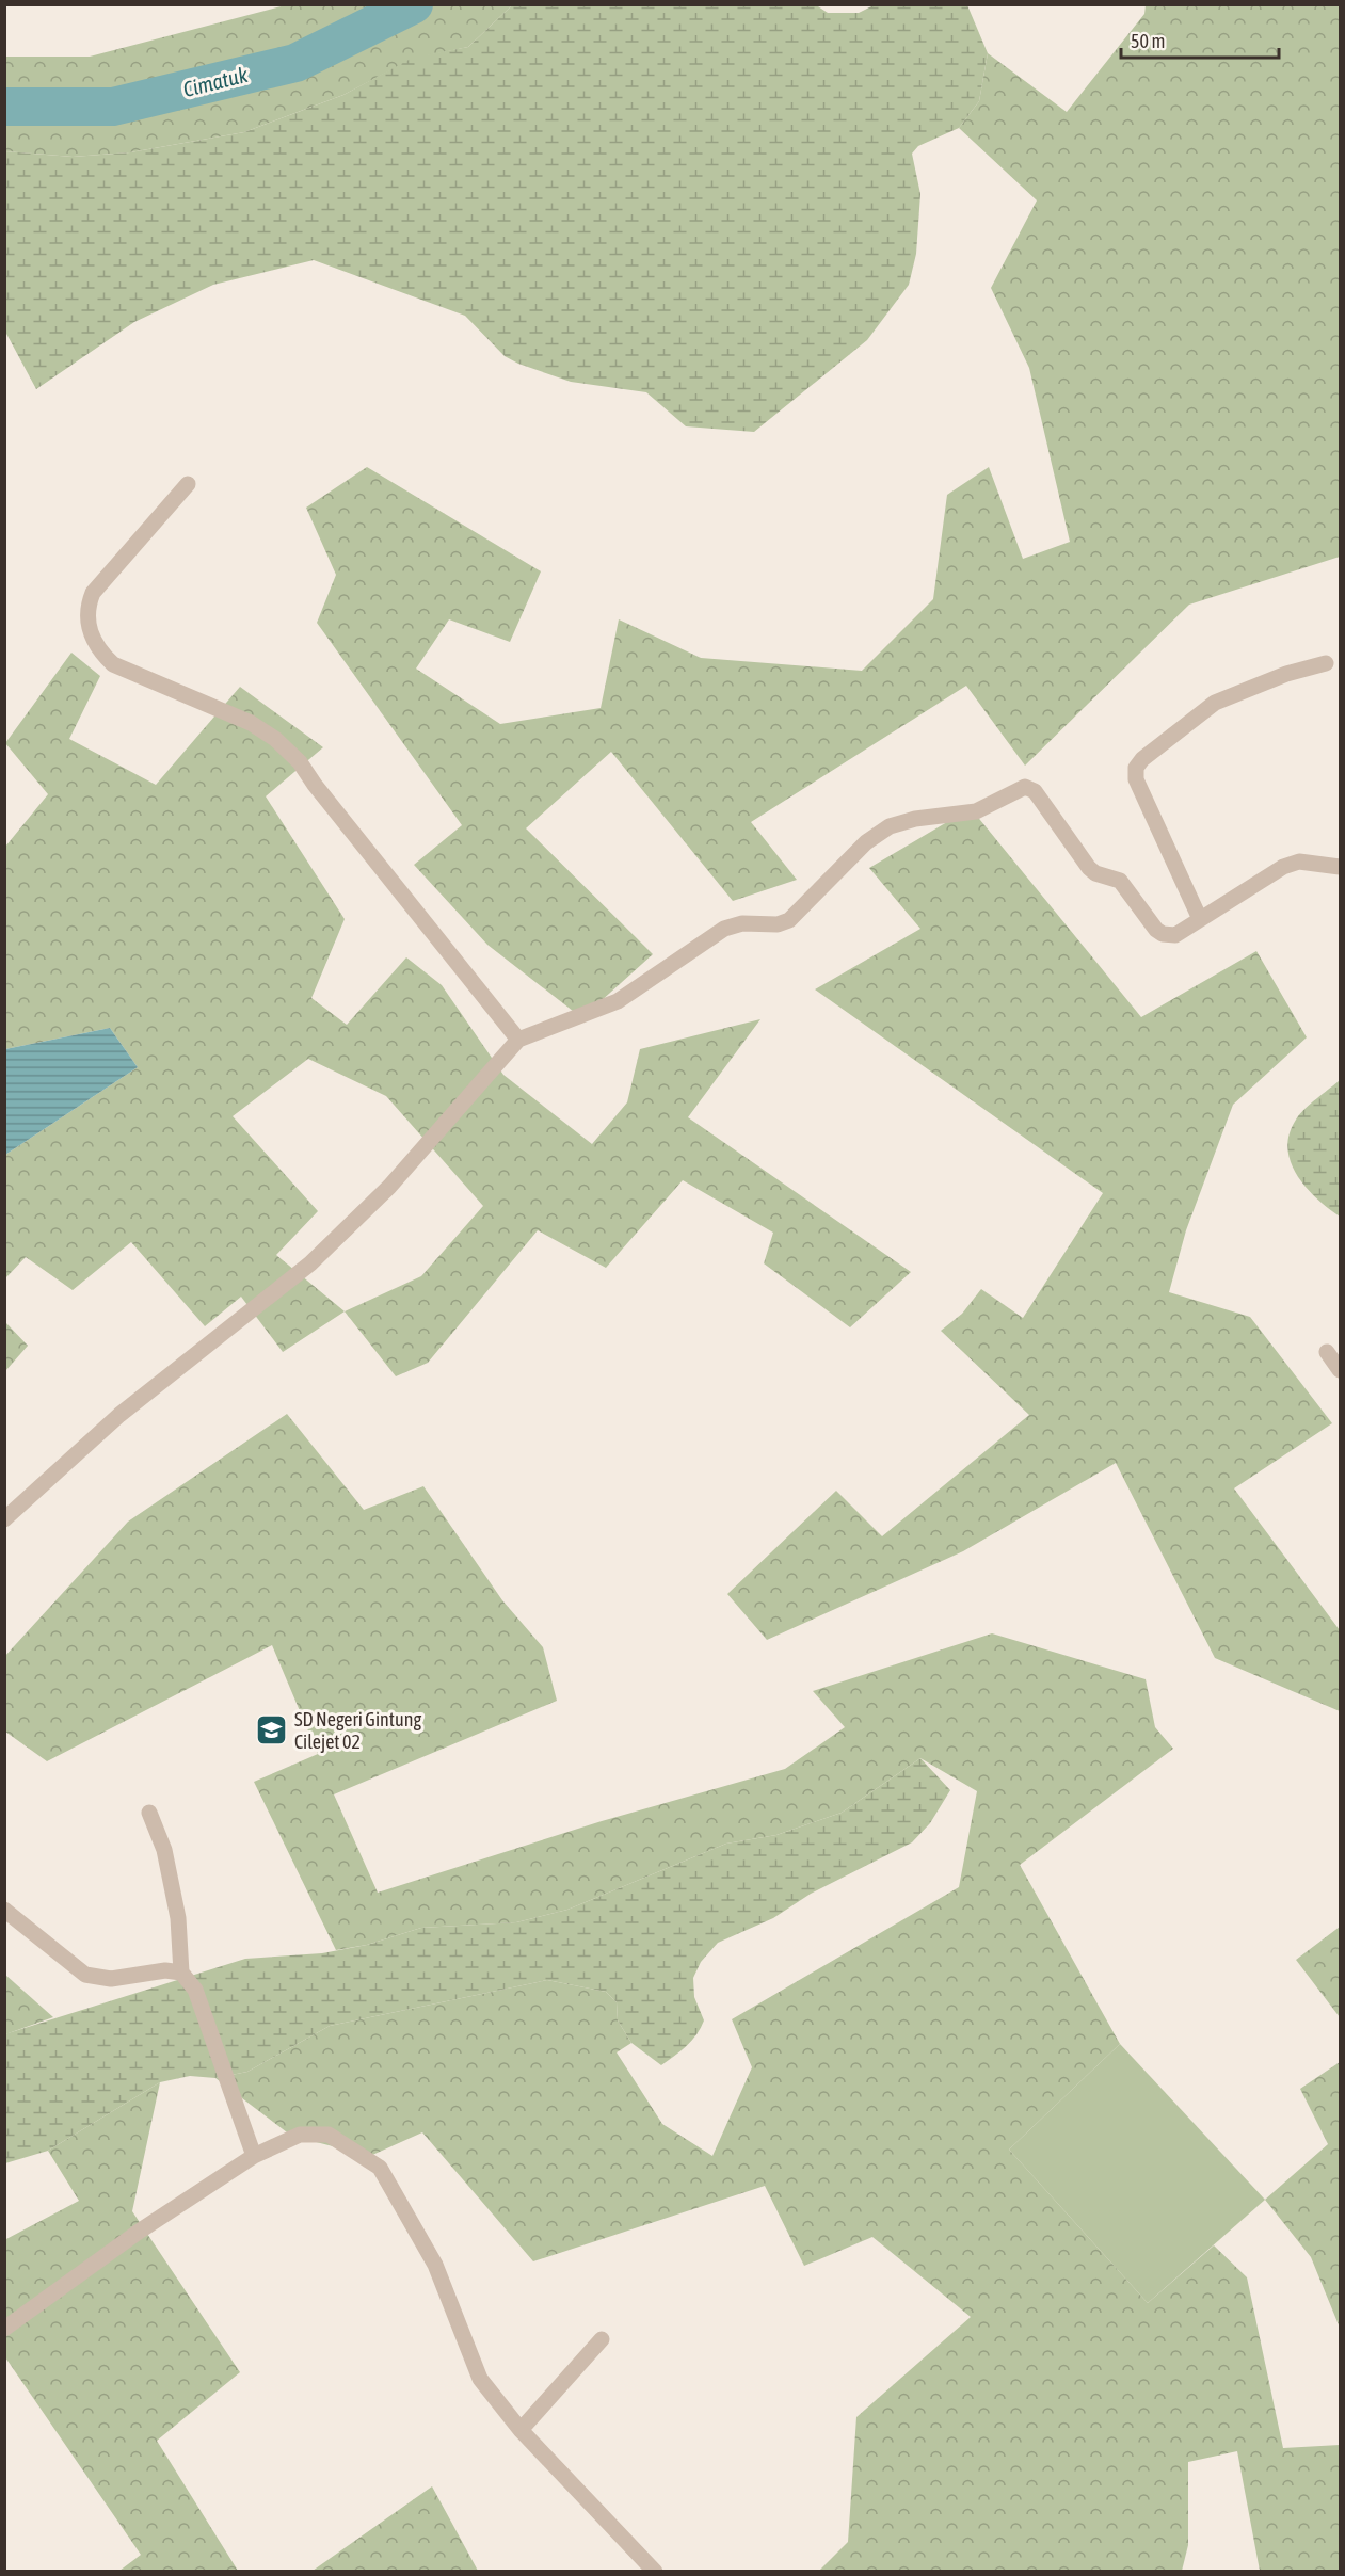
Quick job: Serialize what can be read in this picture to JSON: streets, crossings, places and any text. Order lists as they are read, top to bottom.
{
  "water": ["Cimatuk"],
  "places": {
    "school or university": ["SD Negeri Gintung Cilejet 02"]
  },
  "scale_bar": "50 m"
}
